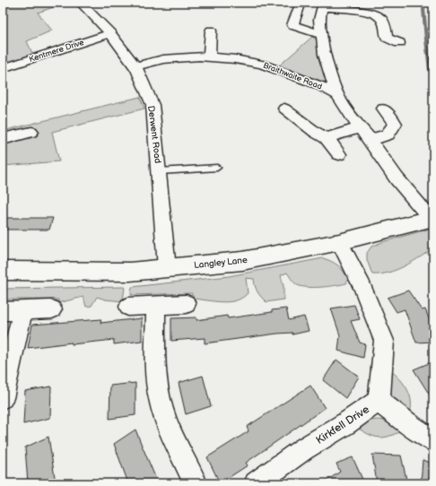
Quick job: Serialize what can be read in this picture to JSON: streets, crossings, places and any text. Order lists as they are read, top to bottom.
{
  "streets": {
    "street": [
      "Kentmere Drive",
      "Braithwaite Road",
      "Derwent Road",
      "Langley Lane",
      "Kirkfell Drive"
    ]
  },
  "crossings": [
    ["Kentmere Drive", "Derwent Road"],
    ["Braithwaite Road", "Derwent Road"],
    ["Braithwaite Road", "Langley Lane"],
    ["Derwent Road", "Langley Lane"],
    ["Langley Lane", "Kirkfell Drive"]
  ]
}
